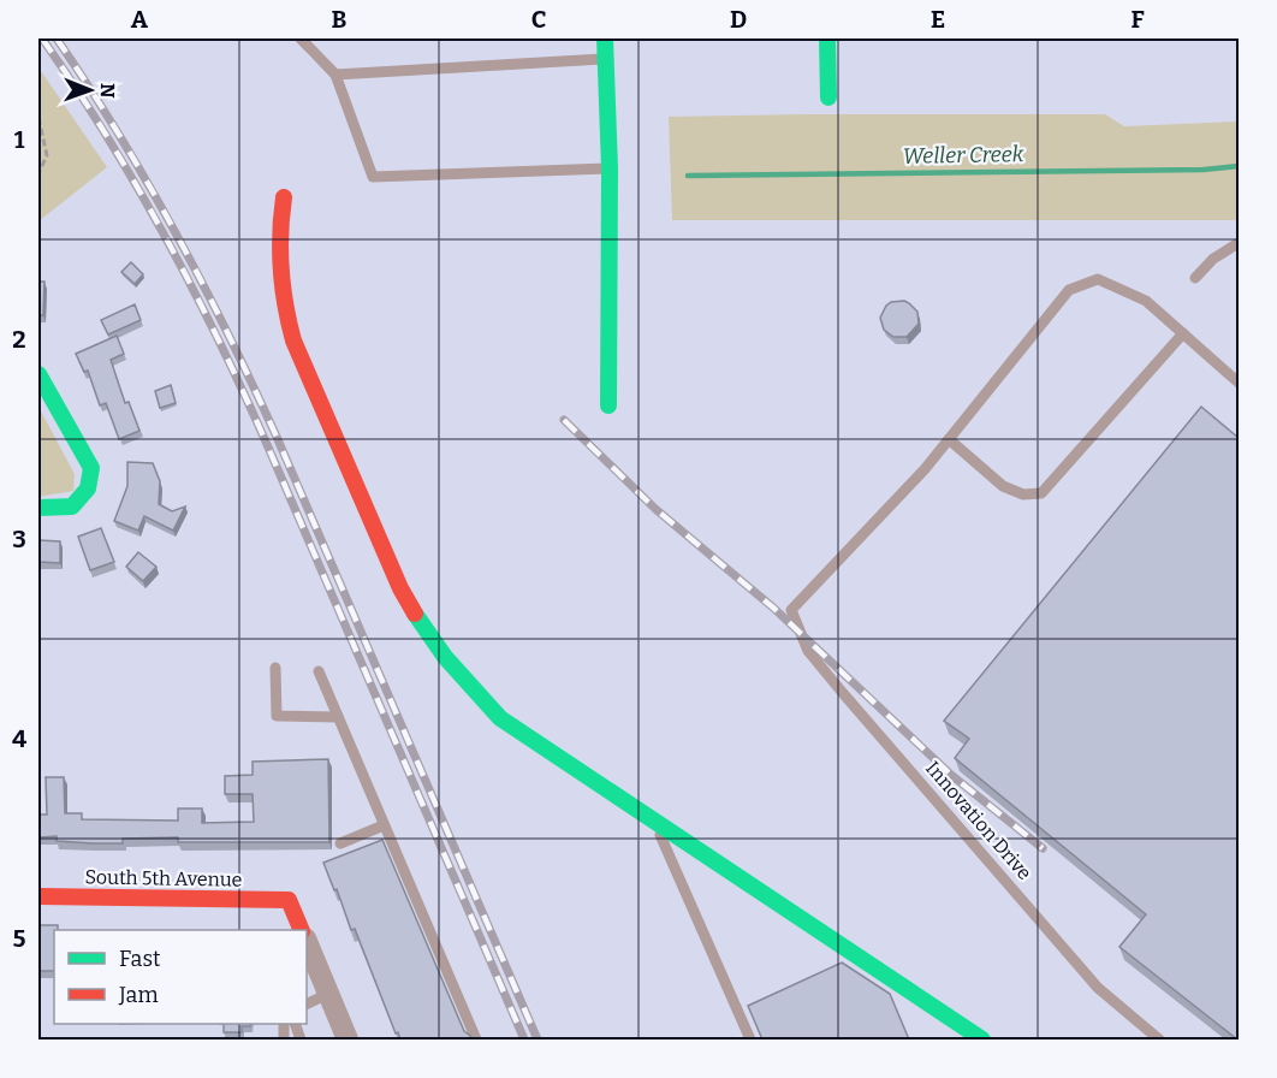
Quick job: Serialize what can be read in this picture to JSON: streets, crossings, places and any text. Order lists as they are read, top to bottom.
{
  "streets": {
    "street": ["South 5th Avenue"],
    "lane": ["Innovation Drive"]
  },
  "water": ["Weller Creek"],
  "legend": ["Fast", "Jam"],
  "north": "right",
  "grid": {
    "columns": [
      "A",
      "B",
      "C",
      "D",
      "E",
      "F"
    ],
    "rows": [
      "1",
      "2",
      "3",
      "4",
      "5"
    ]
  }
}
